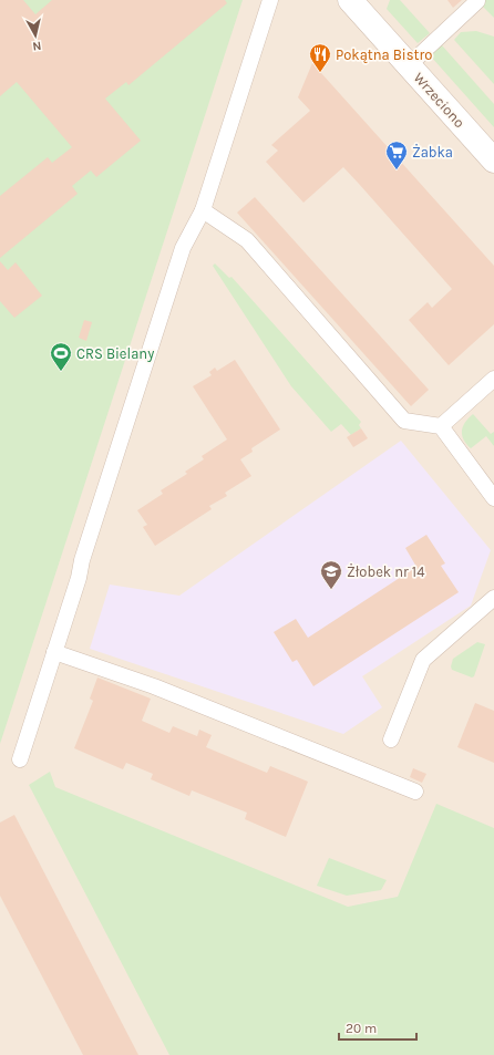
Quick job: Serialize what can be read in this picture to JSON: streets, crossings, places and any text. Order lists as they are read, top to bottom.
{
  "streets": {
    "street": ["Wrzeciono"]
  },
  "places": {
    "restaurant": ["Pokątna Bistro"],
    "supermarket": ["Żabka"],
    "sports": ["CRS Bielany"],
    "school or university": ["Żłobek nr 14"]
  },
  "scale_bar": "20 m",
  "north": "bottom"
}
